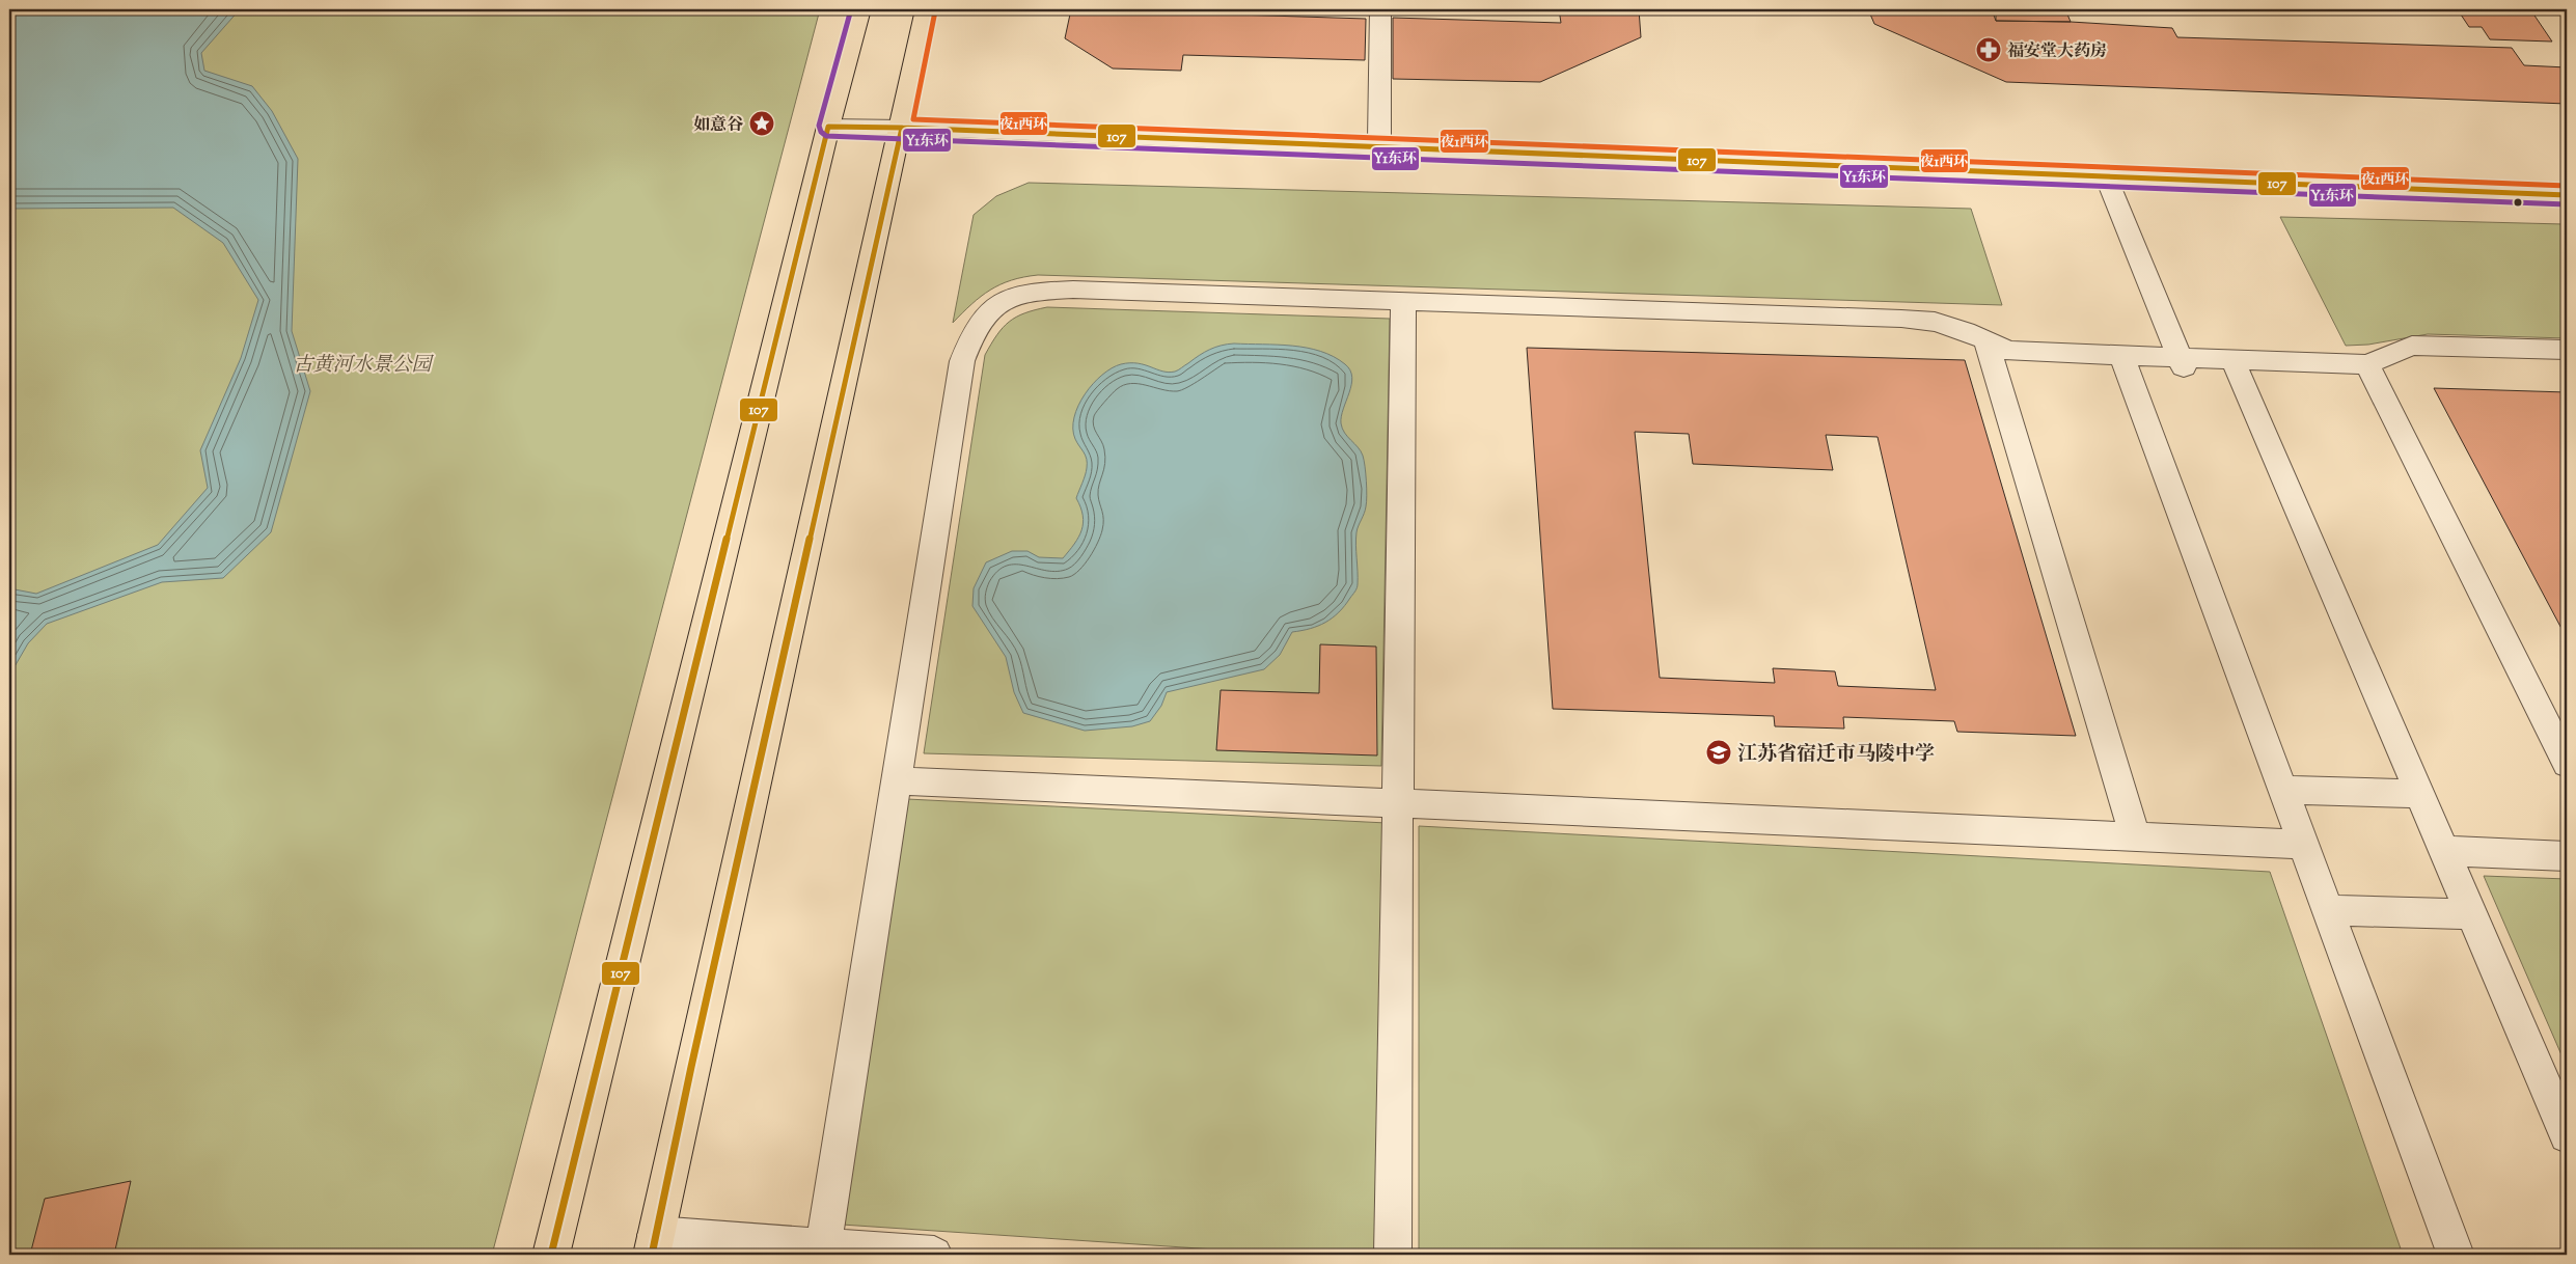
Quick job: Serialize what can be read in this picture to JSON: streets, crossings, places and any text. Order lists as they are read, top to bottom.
{
  "parks": ["古黄河水景公园"],
  "places": {
    "pharmacy": ["福安堂大药房"],
    "place": ["如意谷"],
    "school or university": ["江苏省宿迁市马陵中学"]
  },
  "lines": ["transit line Y1东环", "transit line 夜1西环", "transit line 107"]
}
